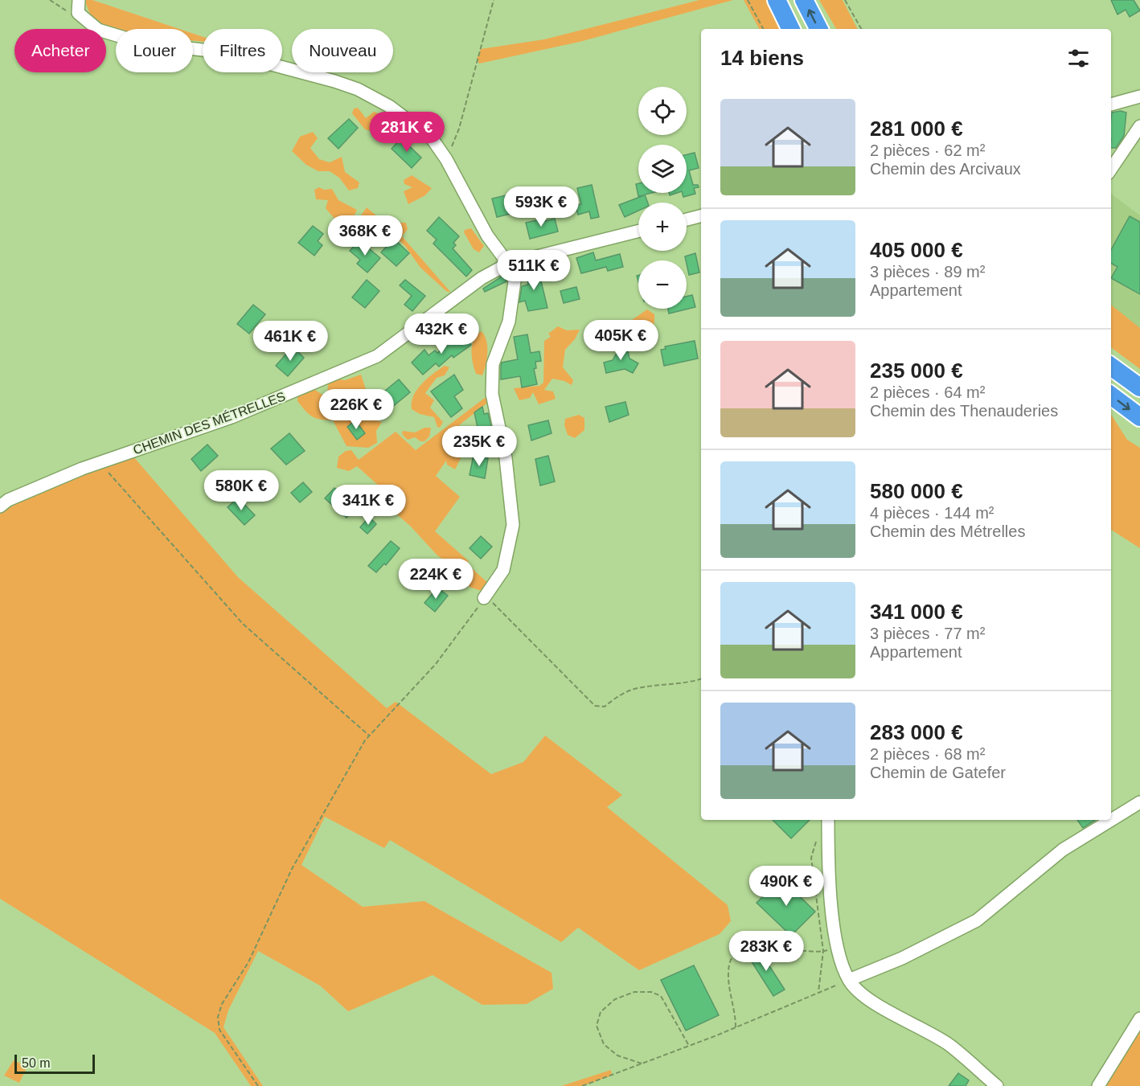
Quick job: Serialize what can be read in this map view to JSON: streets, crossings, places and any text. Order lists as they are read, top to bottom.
{
  "streets": {
    "street": ["CHEMIN DES MÉTRELLES"]
  },
  "scale_bar": "50 m",
  "page": {
    "chip": [
      "Acheter",
      "Louer",
      "Filtres",
      "Nouveau"
    ],
    "heading": "14 biens",
    "map_buttons": ["+", "−"],
    "list": [
      {
        "name": "281 000 €",
        "note": "2 pièces · 62 m² · Chemin des Arcivaux"
      },
      {
        "name": "405 000 €",
        "note": "3 pièces · 89 m² · Appartement"
      },
      {
        "name": "235 000 €",
        "note": "2 pièces · 64 m² · Chemin des Thenauderies"
      },
      {
        "name": "580 000 €",
        "note": "4 pièces · 144 m² · Chemin des Métrelles"
      },
      {
        "name": "341 000 €",
        "note": "3 pièces · 77 m² · Appartement"
      },
      {
        "name": "283 000 €",
        "note": "2 pièces · 68 m² · Chemin de Gatefer"
      }
    ],
    "price": [
      "281K €",
      "593K €",
      "368K €",
      "511K €",
      "432K €",
      "405K €",
      "461K €",
      "226K €",
      "235K €",
      "580K €",
      "341K €",
      "224K €",
      "490K €",
      "283K €"
    ],
    "scale": "50 m"
  }
}
